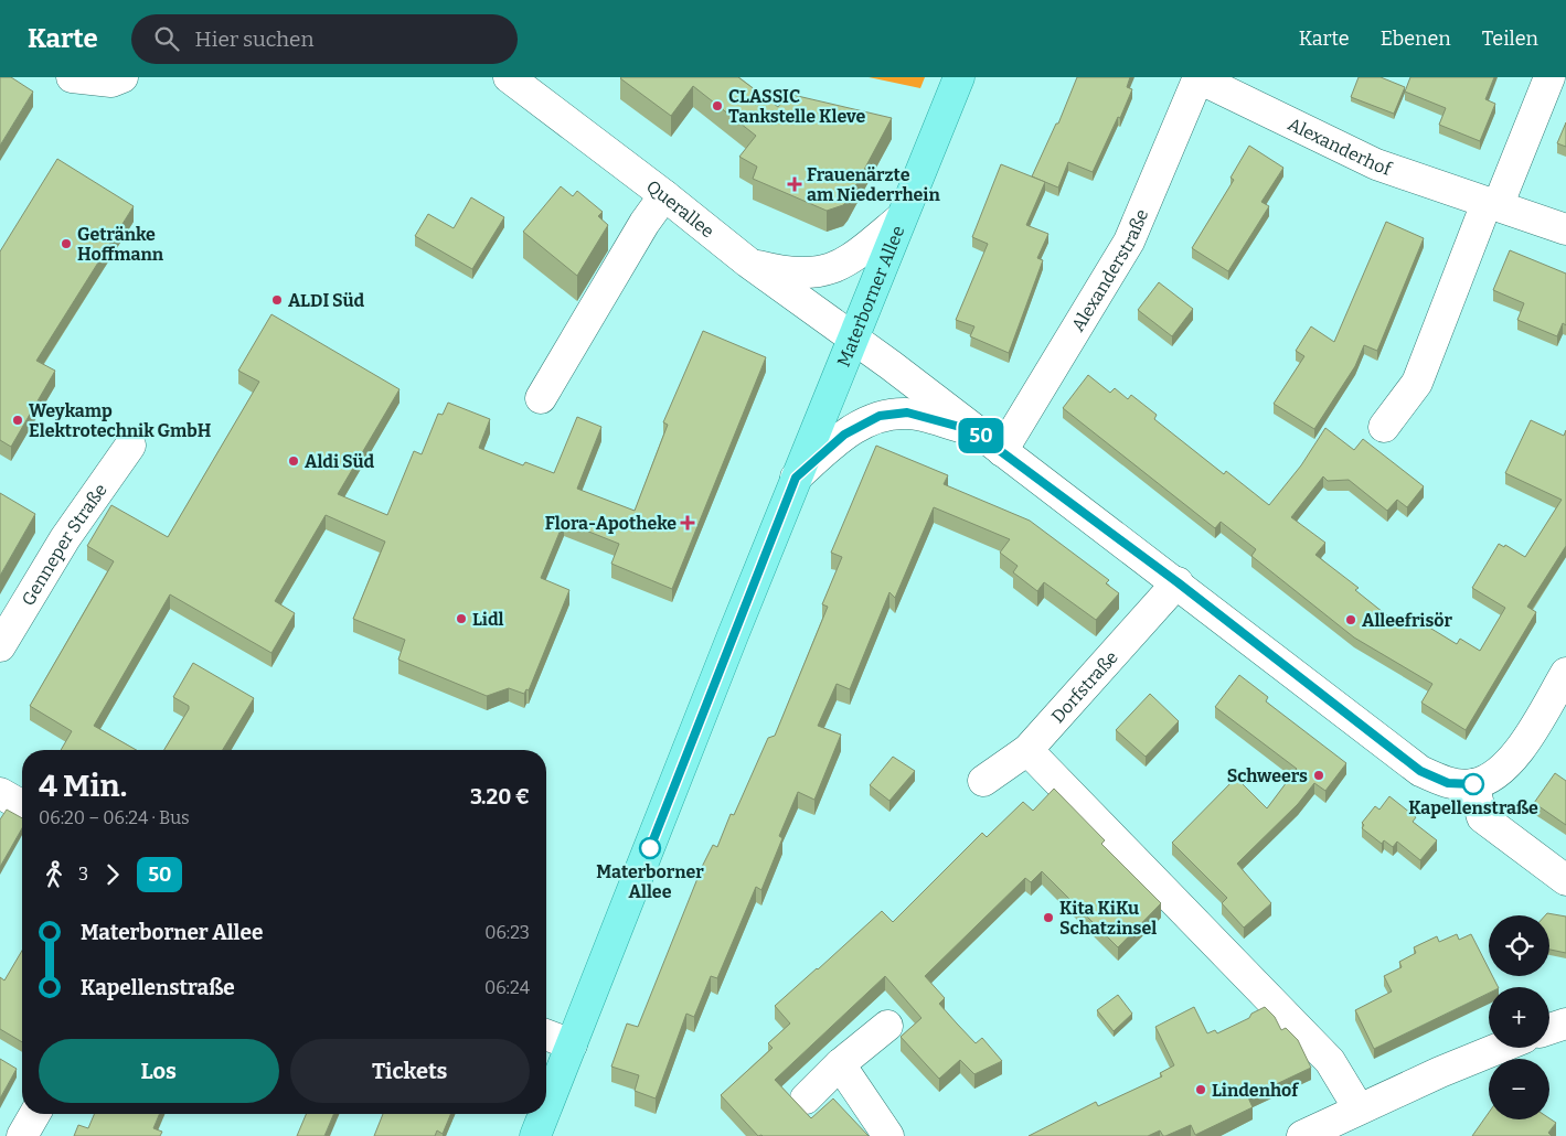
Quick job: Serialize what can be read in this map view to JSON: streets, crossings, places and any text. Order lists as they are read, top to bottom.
{
  "streets": {
    "main road": ["Materborner Allee"],
    "street": [
      "Alexanderhof",
      "Querallee",
      "Alexanderstraße",
      "Genneper Straße",
      "Dorfstraße"
    ]
  },
  "crossings": [
    ["Alexanderhof", "Alexanderstraße"],
    ["Querallee", "Materborner Allee"]
  ],
  "places": {
    "other": [
      "CLASSIC Tankstelle Kleve",
      "Getränke Hoffmann",
      "ALDI Süd",
      "Weykamp Elektrotechnik GmbH",
      "Aldi Süd",
      "Lidl",
      "Alleefrisör",
      "Schweers",
      "Kapellenstraße",
      "Materborner Allee",
      "Kita KiKu Schatzinsel",
      "Lindenhof"
    ],
    "health": ["Frauenärzte am Niederrhein", "Flora-Apotheke"]
  },
  "lines": ["bus line 50"],
  "page": {
    "header": "Karte",
    "search": "Hier suchen",
    "nav": ["Karte", "Ebenen", "Teilen"],
    "on_map": "50",
    "heading": ["4 Min.", "06:20 – 06:24 · Bus", "3.20 €"],
    "legs": ["3", "50"],
    "list": [
      {
        "name": "Materborner Allee",
        "value": "06:23"
      },
      {
        "name": "Kapellenstraße",
        "value": "06:24"
      }
    ],
    "map_buttons": ["+", "−"],
    "buttons": ["Los", "Tickets"]
  }
}
